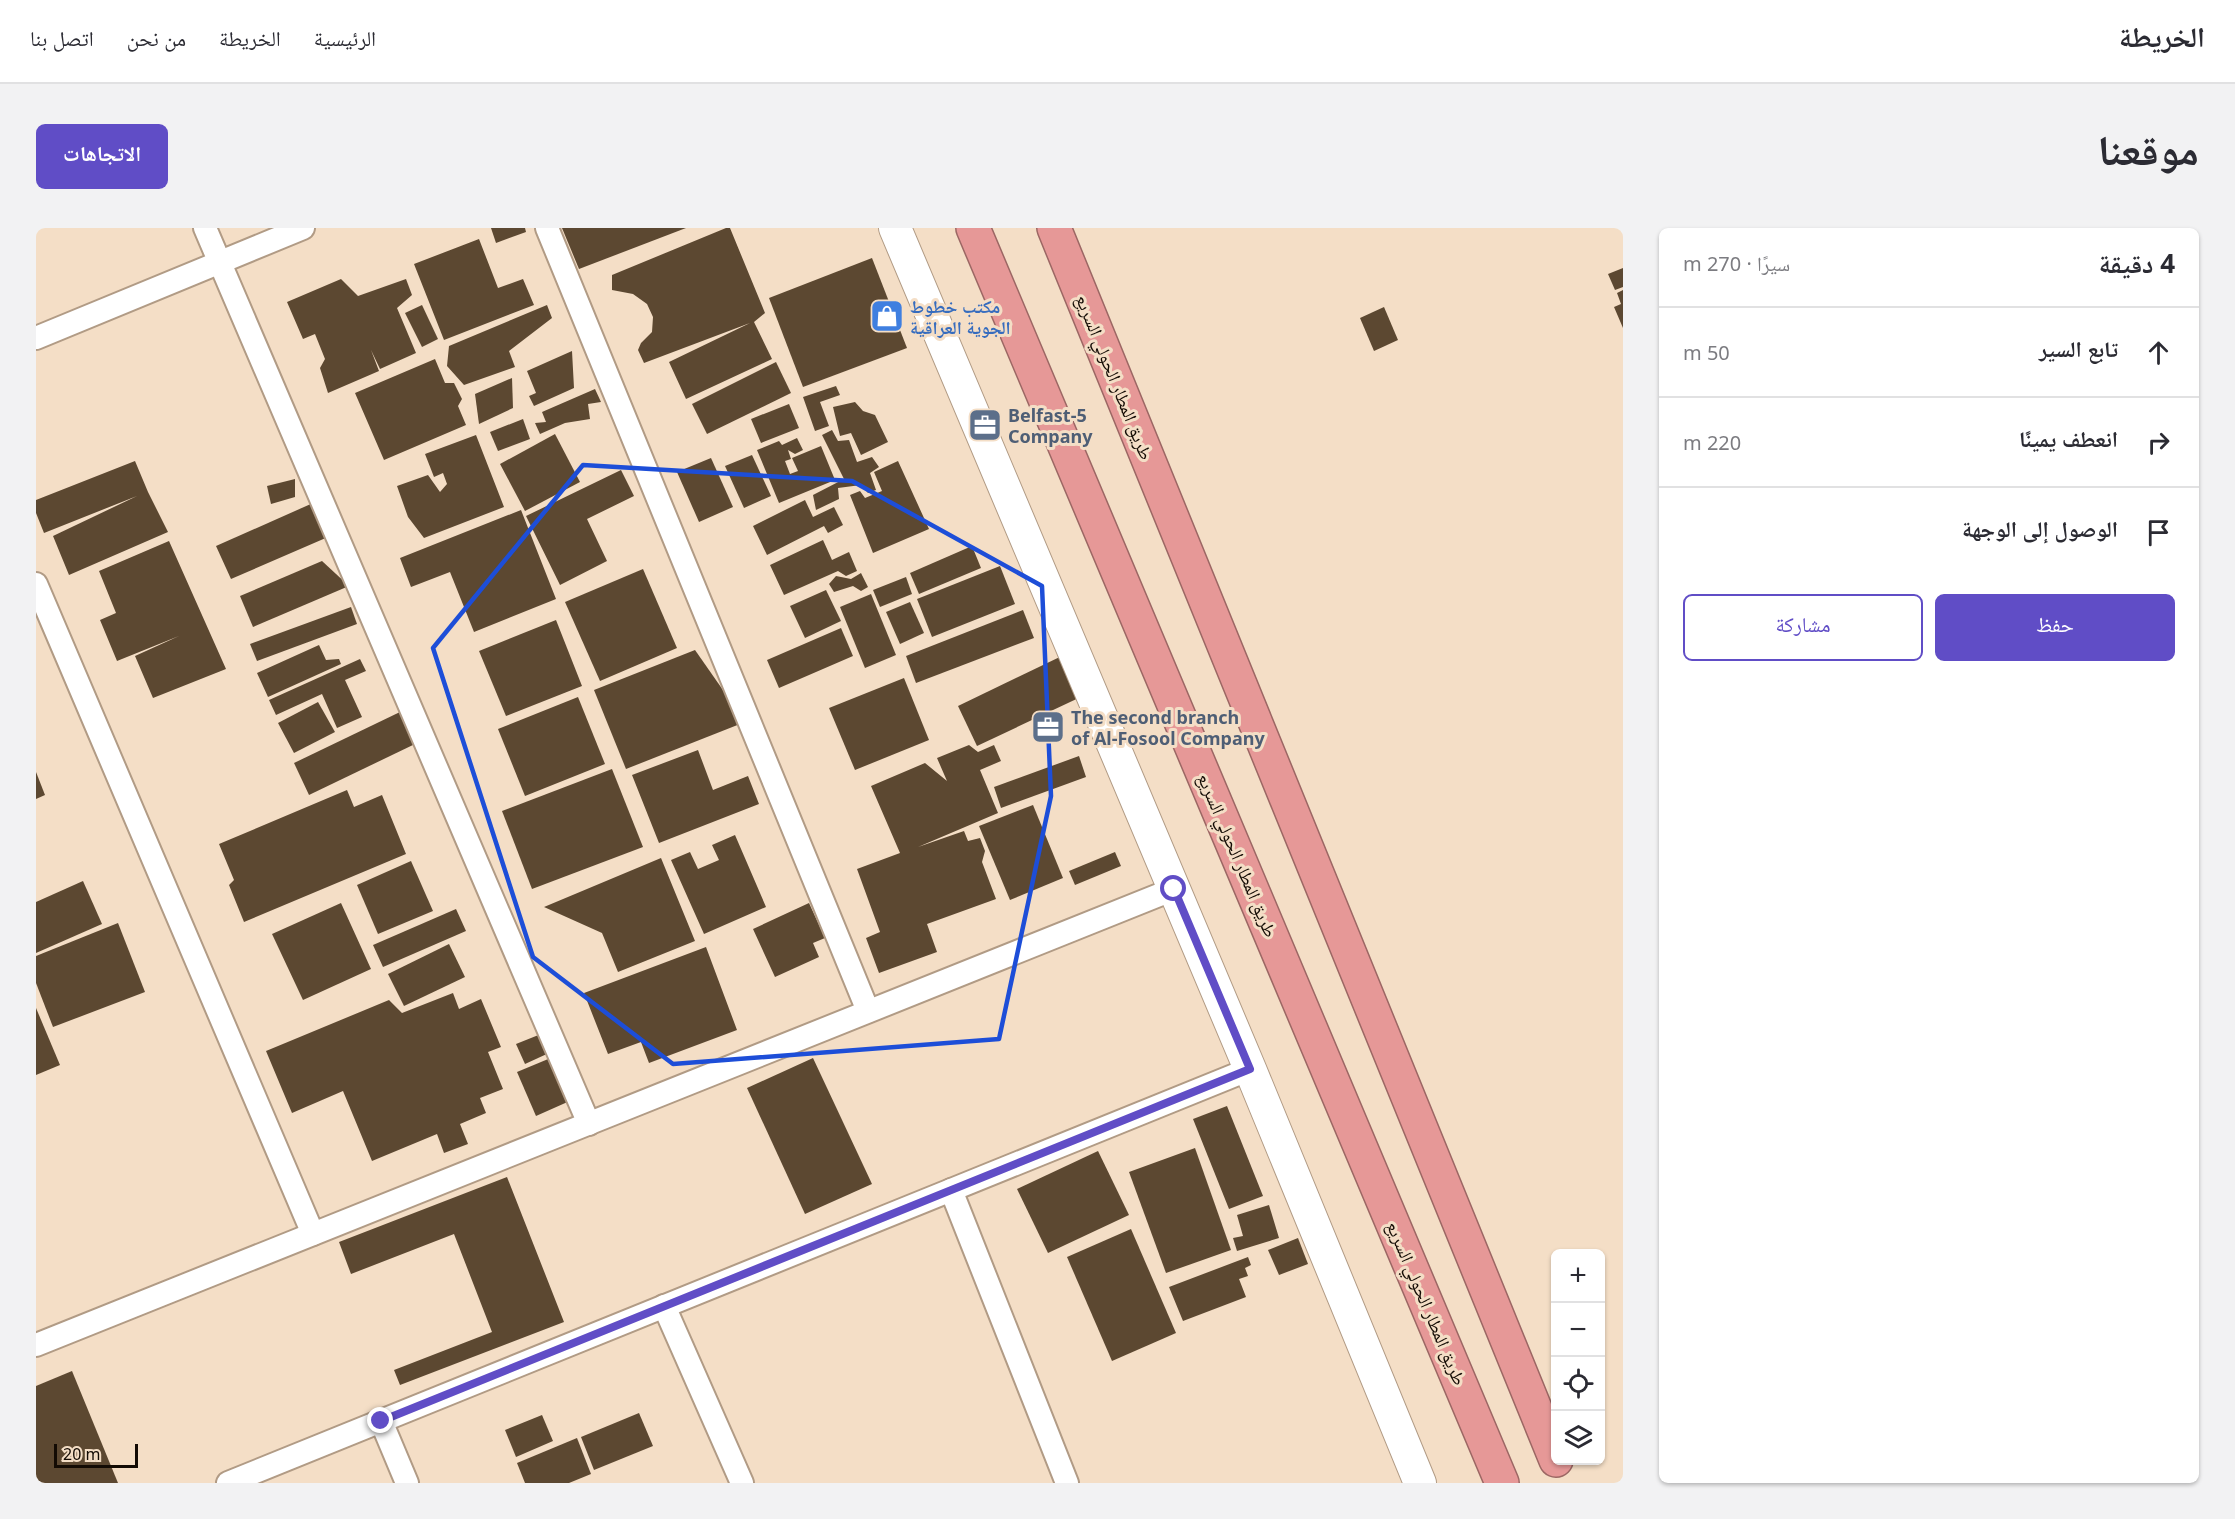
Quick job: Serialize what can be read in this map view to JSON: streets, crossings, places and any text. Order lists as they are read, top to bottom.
{
  "streets": {
    "highway": ["طريق المطار الحولي السريع"]
  },
  "places": {
    "shop": ["مكتب خطوط الجوية العراقية"],
    "office": ["Belfast-5 Company", "The second branch of Al-Fosool Company"]
  },
  "scale_bar": "20 m",
  "page": {
    "header": "الخريطة",
    "nav": [
      "الرئيسية",
      "الخريطة",
      "من نحن",
      "اتصل بنا"
    ],
    "title": "موقعنا",
    "buttons": [
      "الاتجاهات",
      ["حفظ", "مشاركة"]
    ],
    "heading": ["4 دقيقة", "سيرًا · 270 m"],
    "list": [
      ["تابع السير", "50 m"],
      ["انعطف يمينًا", "220 m"],
      "الوصول إلى الوجهة"
    ],
    "map_buttons": ["+", "−"],
    "scale": "20 m"
  }
}
